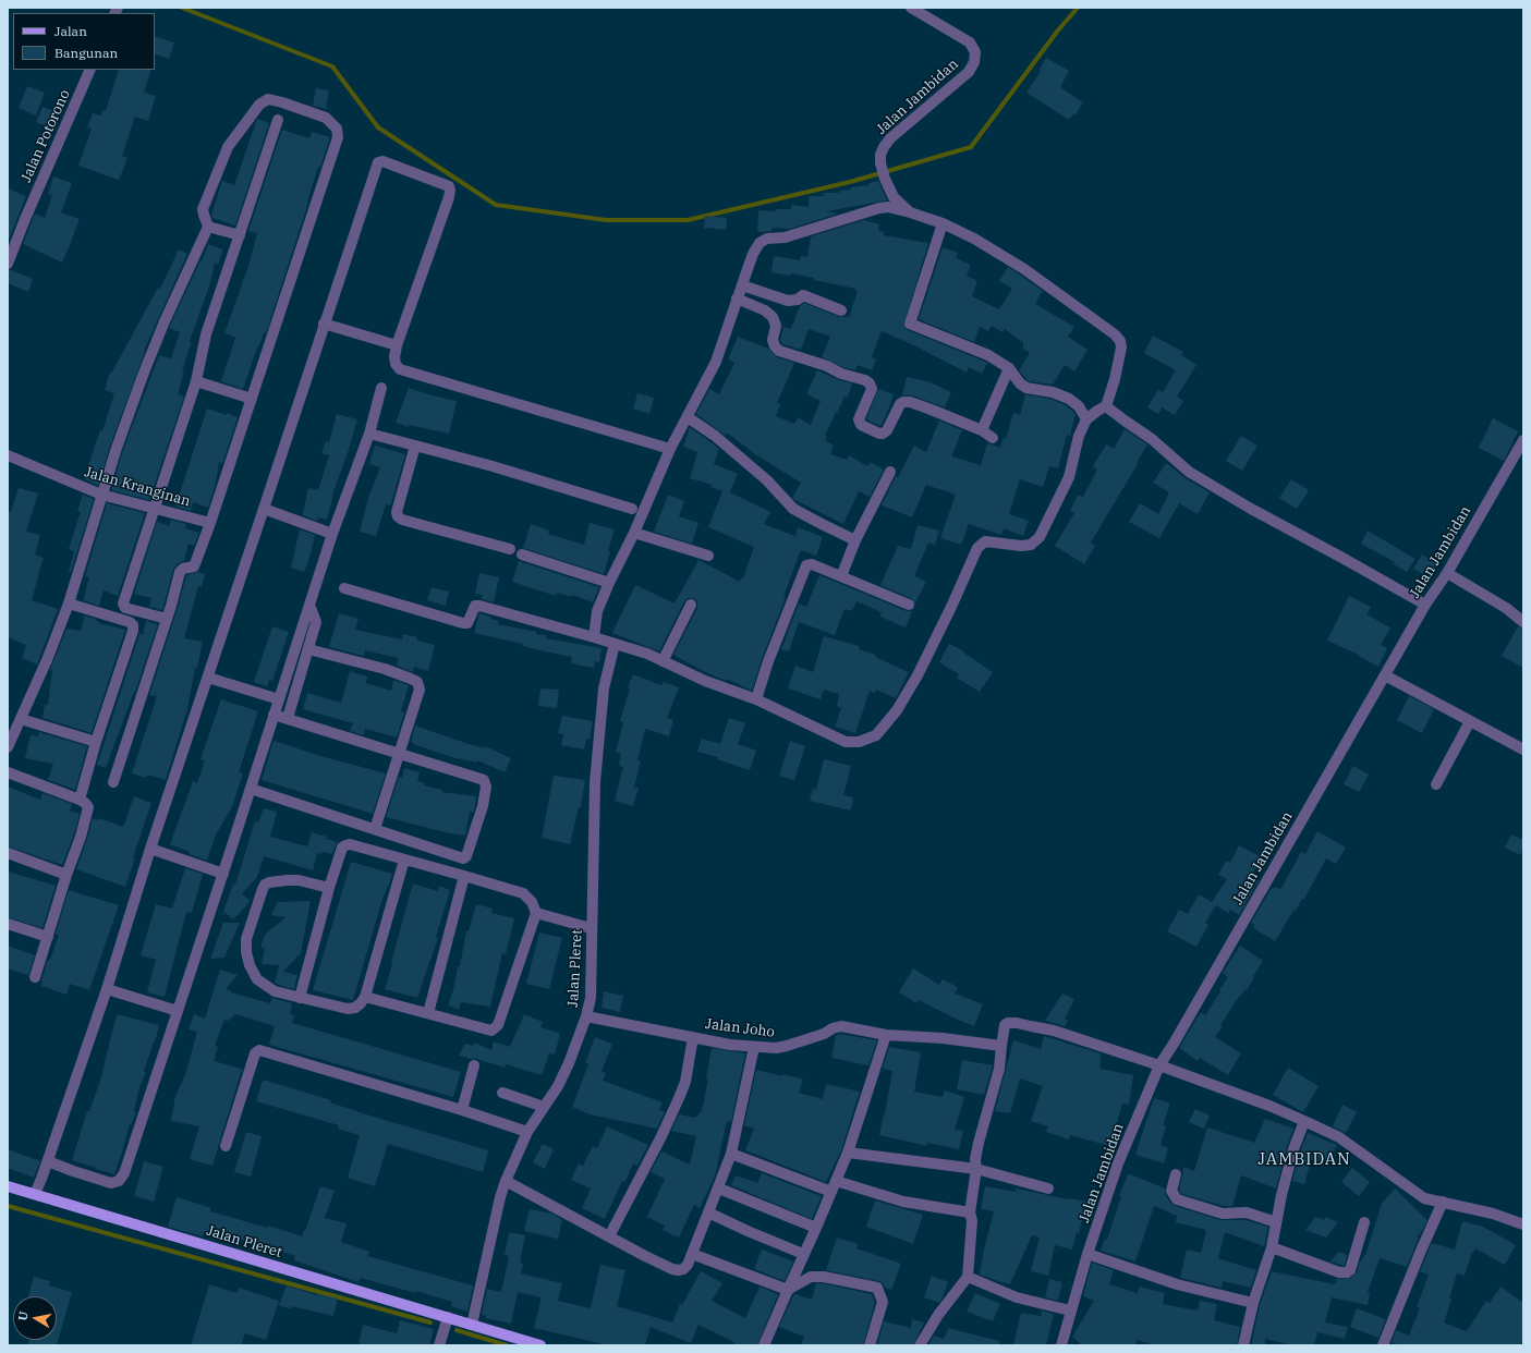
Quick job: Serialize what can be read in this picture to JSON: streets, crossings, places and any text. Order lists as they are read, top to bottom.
{
  "streets": {
    "main road": ["Jalan Pleret"],
    "street": [
      "Jalan Jambidan",
      "Jalan Potorono",
      "Jalan Kranginan",
      "Jalan Joho"
    ]
  },
  "crossings": [
    ["Jalan Pleret", "Jalan Joho"]
  ],
  "districts": ["JAMBIDAN"],
  "legend": ["Jalan", "Bangunan"],
  "north": "left"
}
